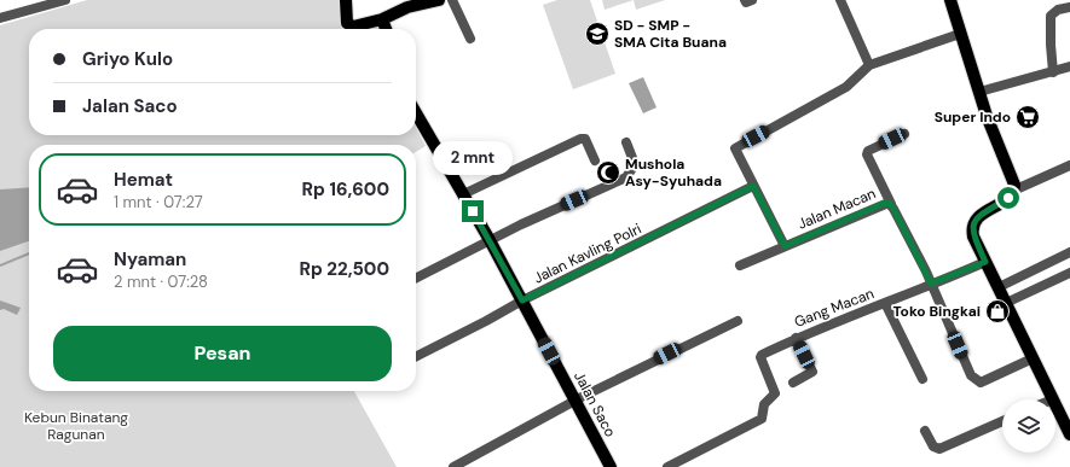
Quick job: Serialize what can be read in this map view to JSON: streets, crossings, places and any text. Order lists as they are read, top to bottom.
{
  "streets": {
    "main road": ["Jalan Saco"],
    "street": ["Jalan Macan", "Jalan Kavling Polri", "Gang Macan"]
  },
  "crossings": [
    ["Jalan Macan", "Gang Macan"],
    ["Jalan Kavling Polri", "Jalan Saco"]
  ],
  "parks": ["Kebun Binatang Ragunan"],
  "places": {
    "school or university": ["SD - SMP - SMA Cita Buana"],
    "supermarket": ["Super Indo"],
    "mosque": ["Mushola Asy-Syuhada"],
    "shop": ["Toko Bingkai"]
  },
  "page": {
    "banner": ["Griyo Kulo", "Jalan Saco"],
    "bubble": "2 mnt",
    "list": [
      {
        "name": "Hemat",
        "note": "1 mnt · 07:27",
        "value": "Rp 16,600"
      },
      {
        "name": "Nyaman",
        "note": "2 mnt · 07:28",
        "value": "Rp 22,500"
      }
    ],
    "buttons": "Pesan"
  }
}
